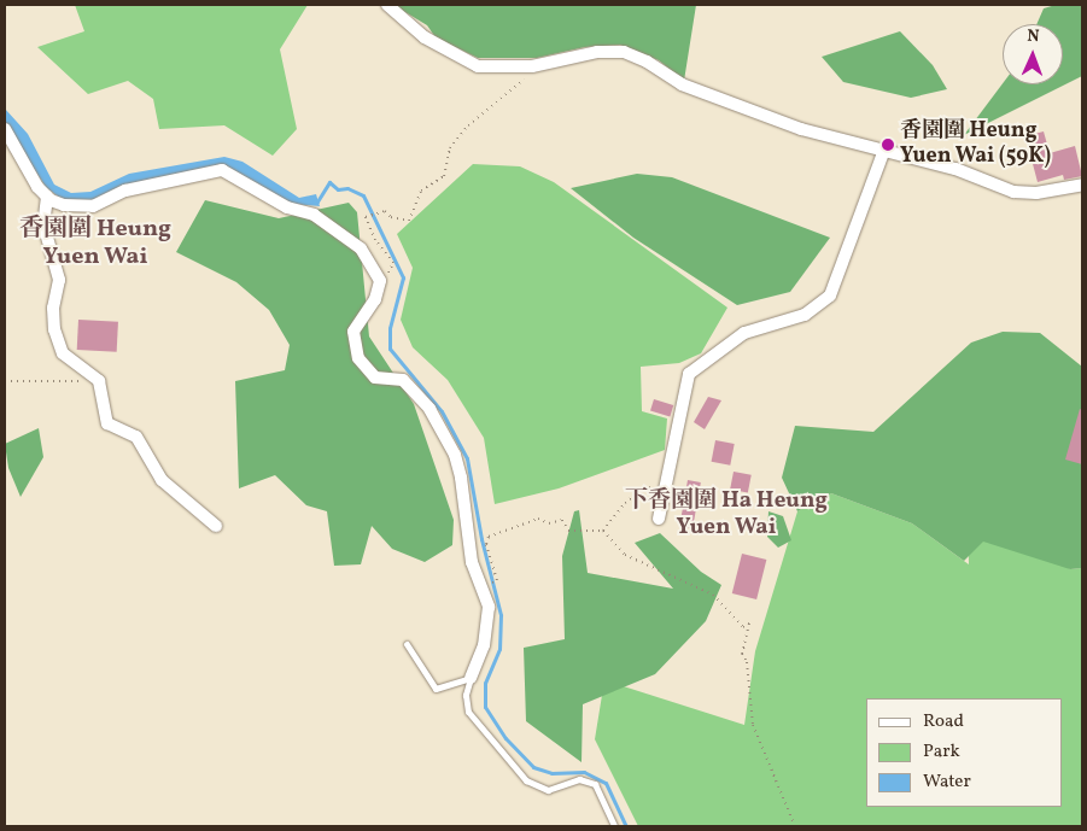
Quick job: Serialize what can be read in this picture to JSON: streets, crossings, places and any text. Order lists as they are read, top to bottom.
{
  "districts": ["香園圍 Heung Yuen Wai", "下香園圍 Ha Heung Yuen Wai"],
  "places": ["香園圍 Heung Yuen Wai (59K)"],
  "legend": ["Road", "Park", "Water"],
  "north": "top"
}
